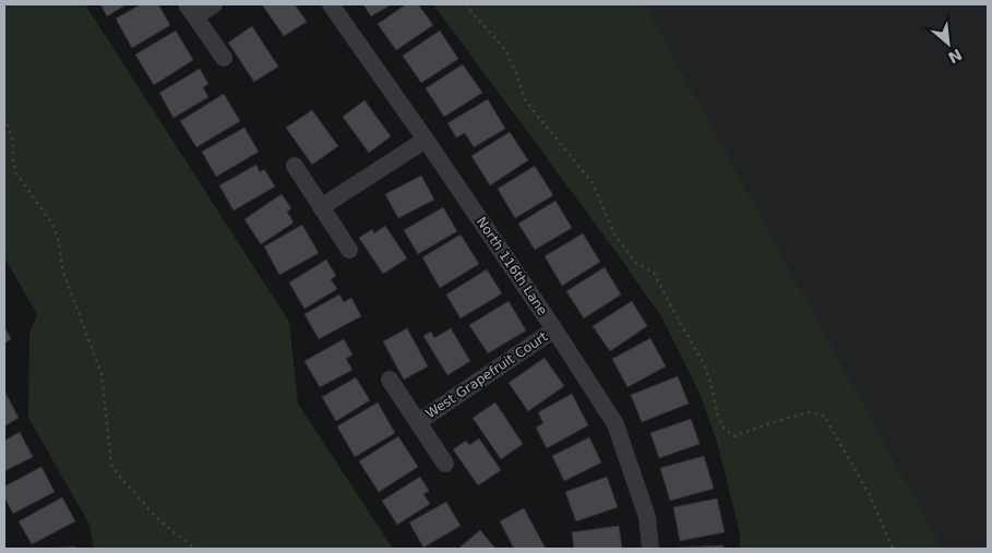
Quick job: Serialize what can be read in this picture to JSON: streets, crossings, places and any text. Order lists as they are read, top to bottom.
{
  "streets": {
    "street": ["North 116th Lane", "West Grapefruit Court"]
  },
  "crossings": [
    ["North 116th Lane", "West Grapefruit Court"]
  ],
  "north": "bottom right"
}
